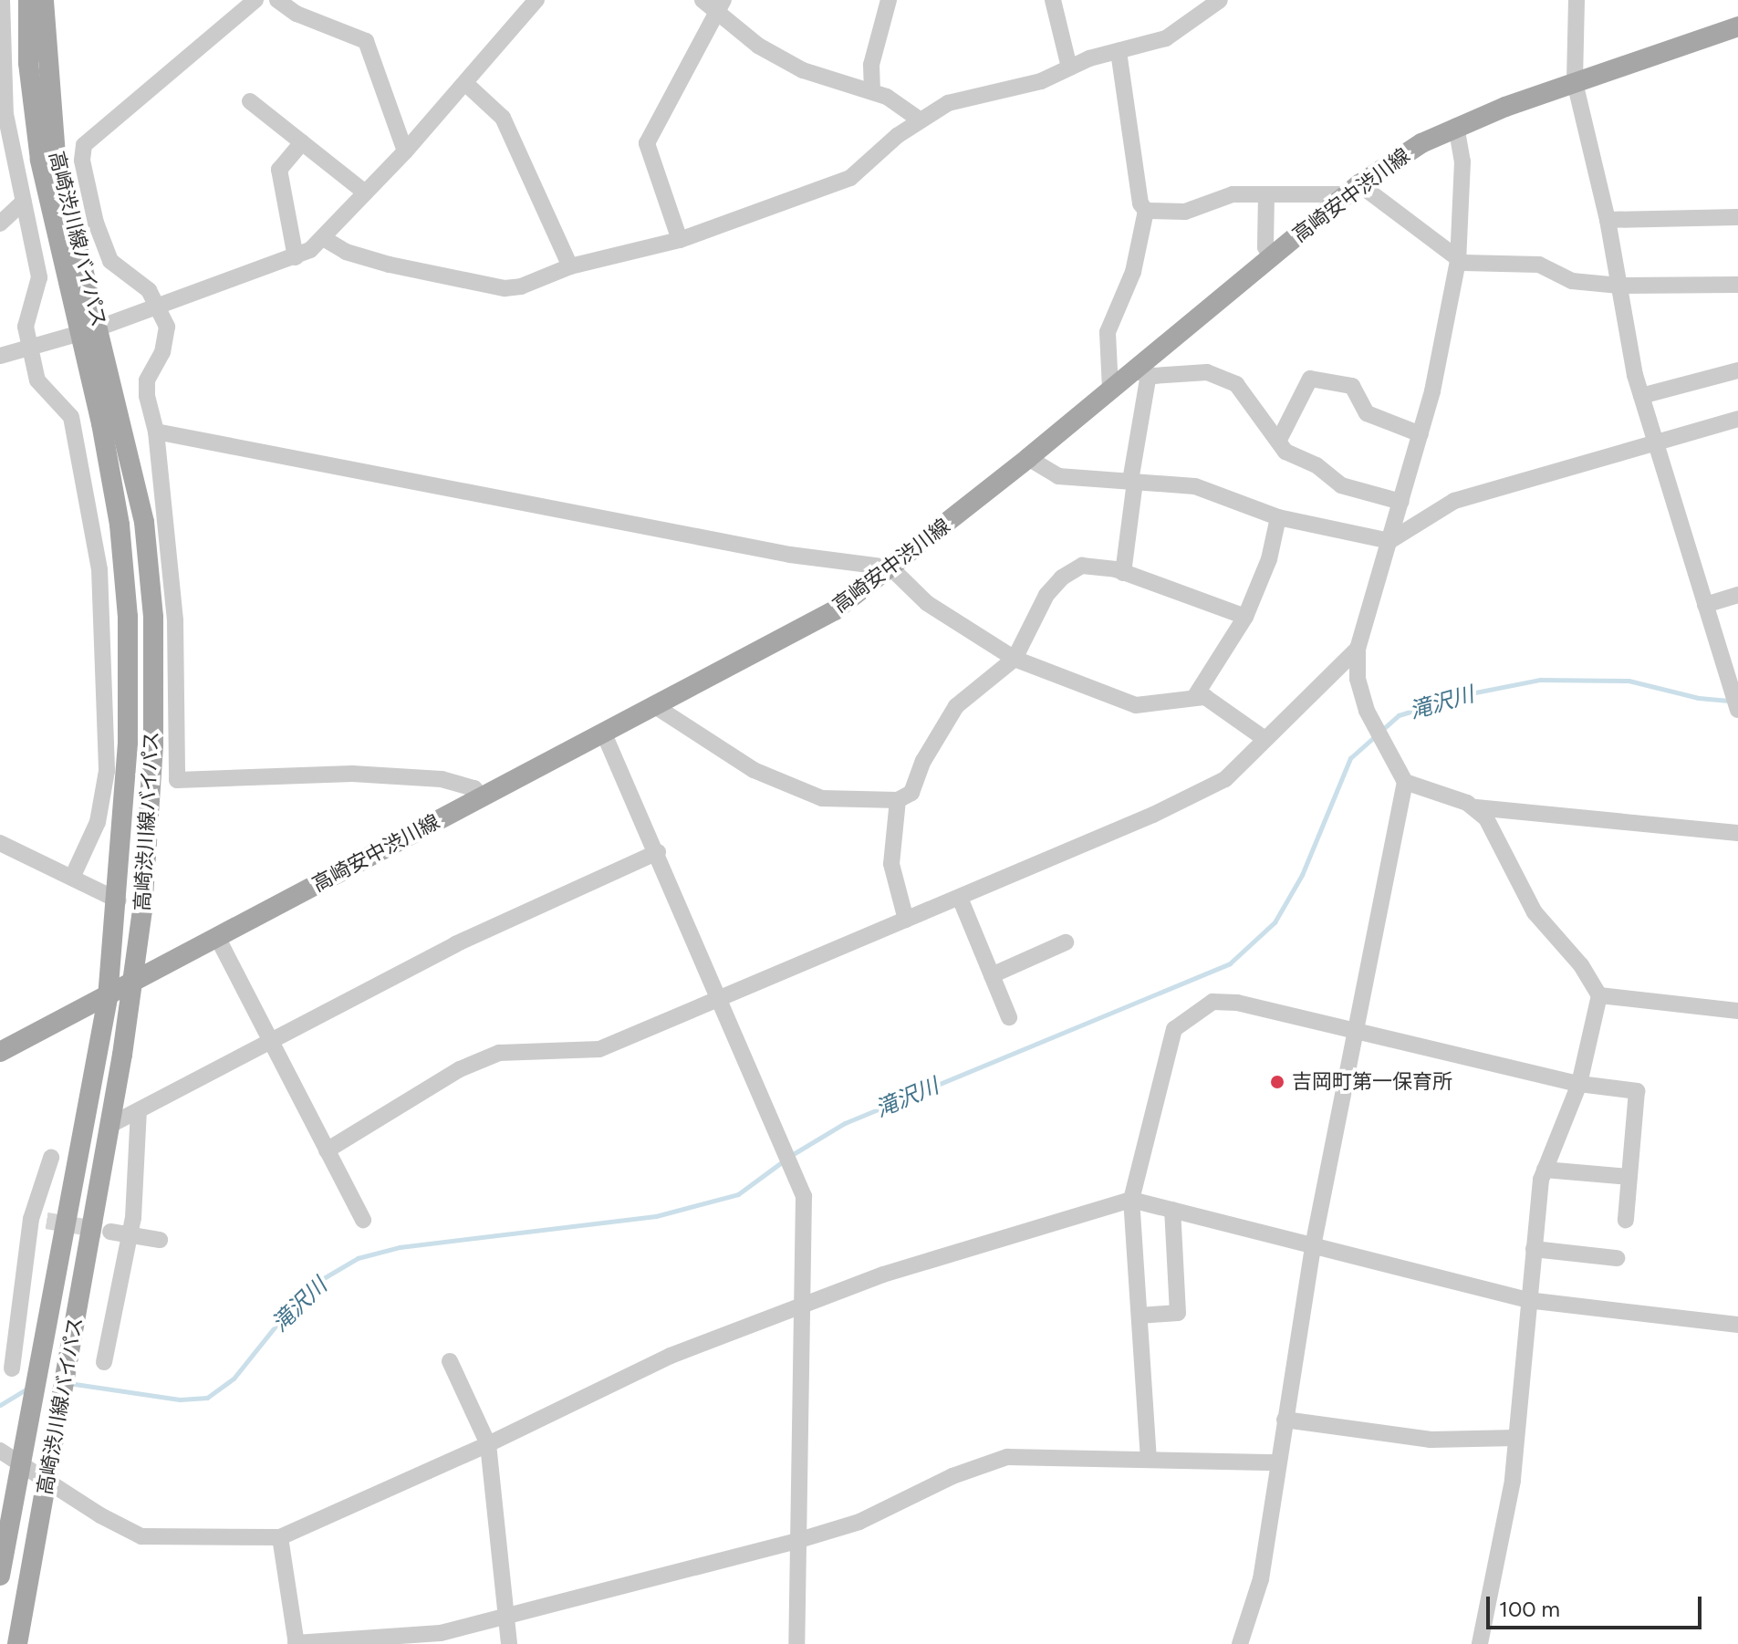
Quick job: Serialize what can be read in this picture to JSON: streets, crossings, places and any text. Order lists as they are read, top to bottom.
{
  "streets": {
    "main road": ["高崎安中渋川線", "高崎渋川線バイパス"]
  },
  "crossings": [
    ["高崎安中渋川線", "高崎渋川線バイパス"]
  ],
  "water": ["滝沢川"],
  "places": ["吉岡町第一保育所"],
  "scale_bar": "100 m"
}
